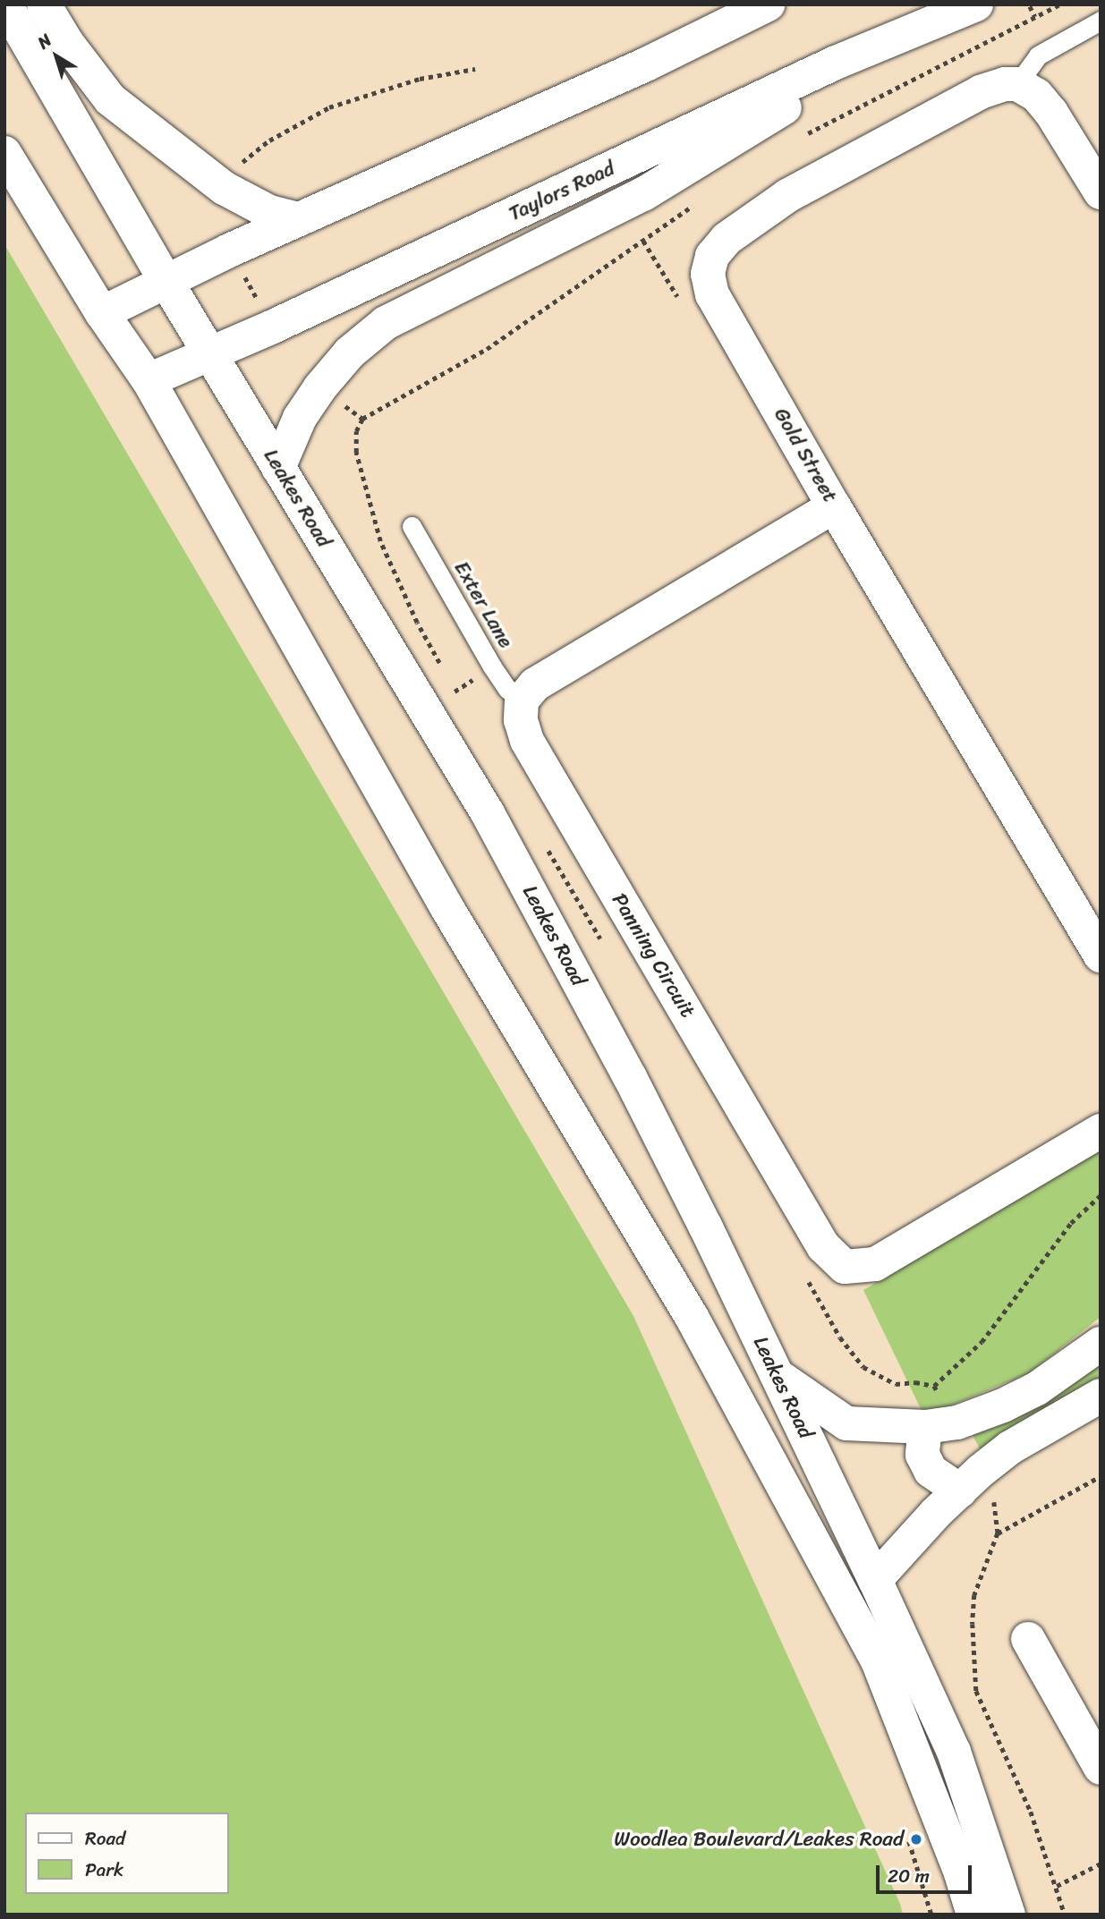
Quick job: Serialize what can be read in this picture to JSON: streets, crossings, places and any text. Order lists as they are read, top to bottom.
{
  "streets": {
    "street": [
      "Taylors Road",
      "Gold Street",
      "Leakes Road",
      "Panning Circuit"
    ],
    "lane": ["Exter Lane"]
  },
  "crossings": [
    ["Taylors Road", "Leakes Road"],
    ["Exter Lane", "Panning Circuit"]
  ],
  "places": ["Woodlea Boulevard/Leakes Road"],
  "legend": ["Road", "Park"],
  "scale_bar": "20 m",
  "north": "top left"
}
